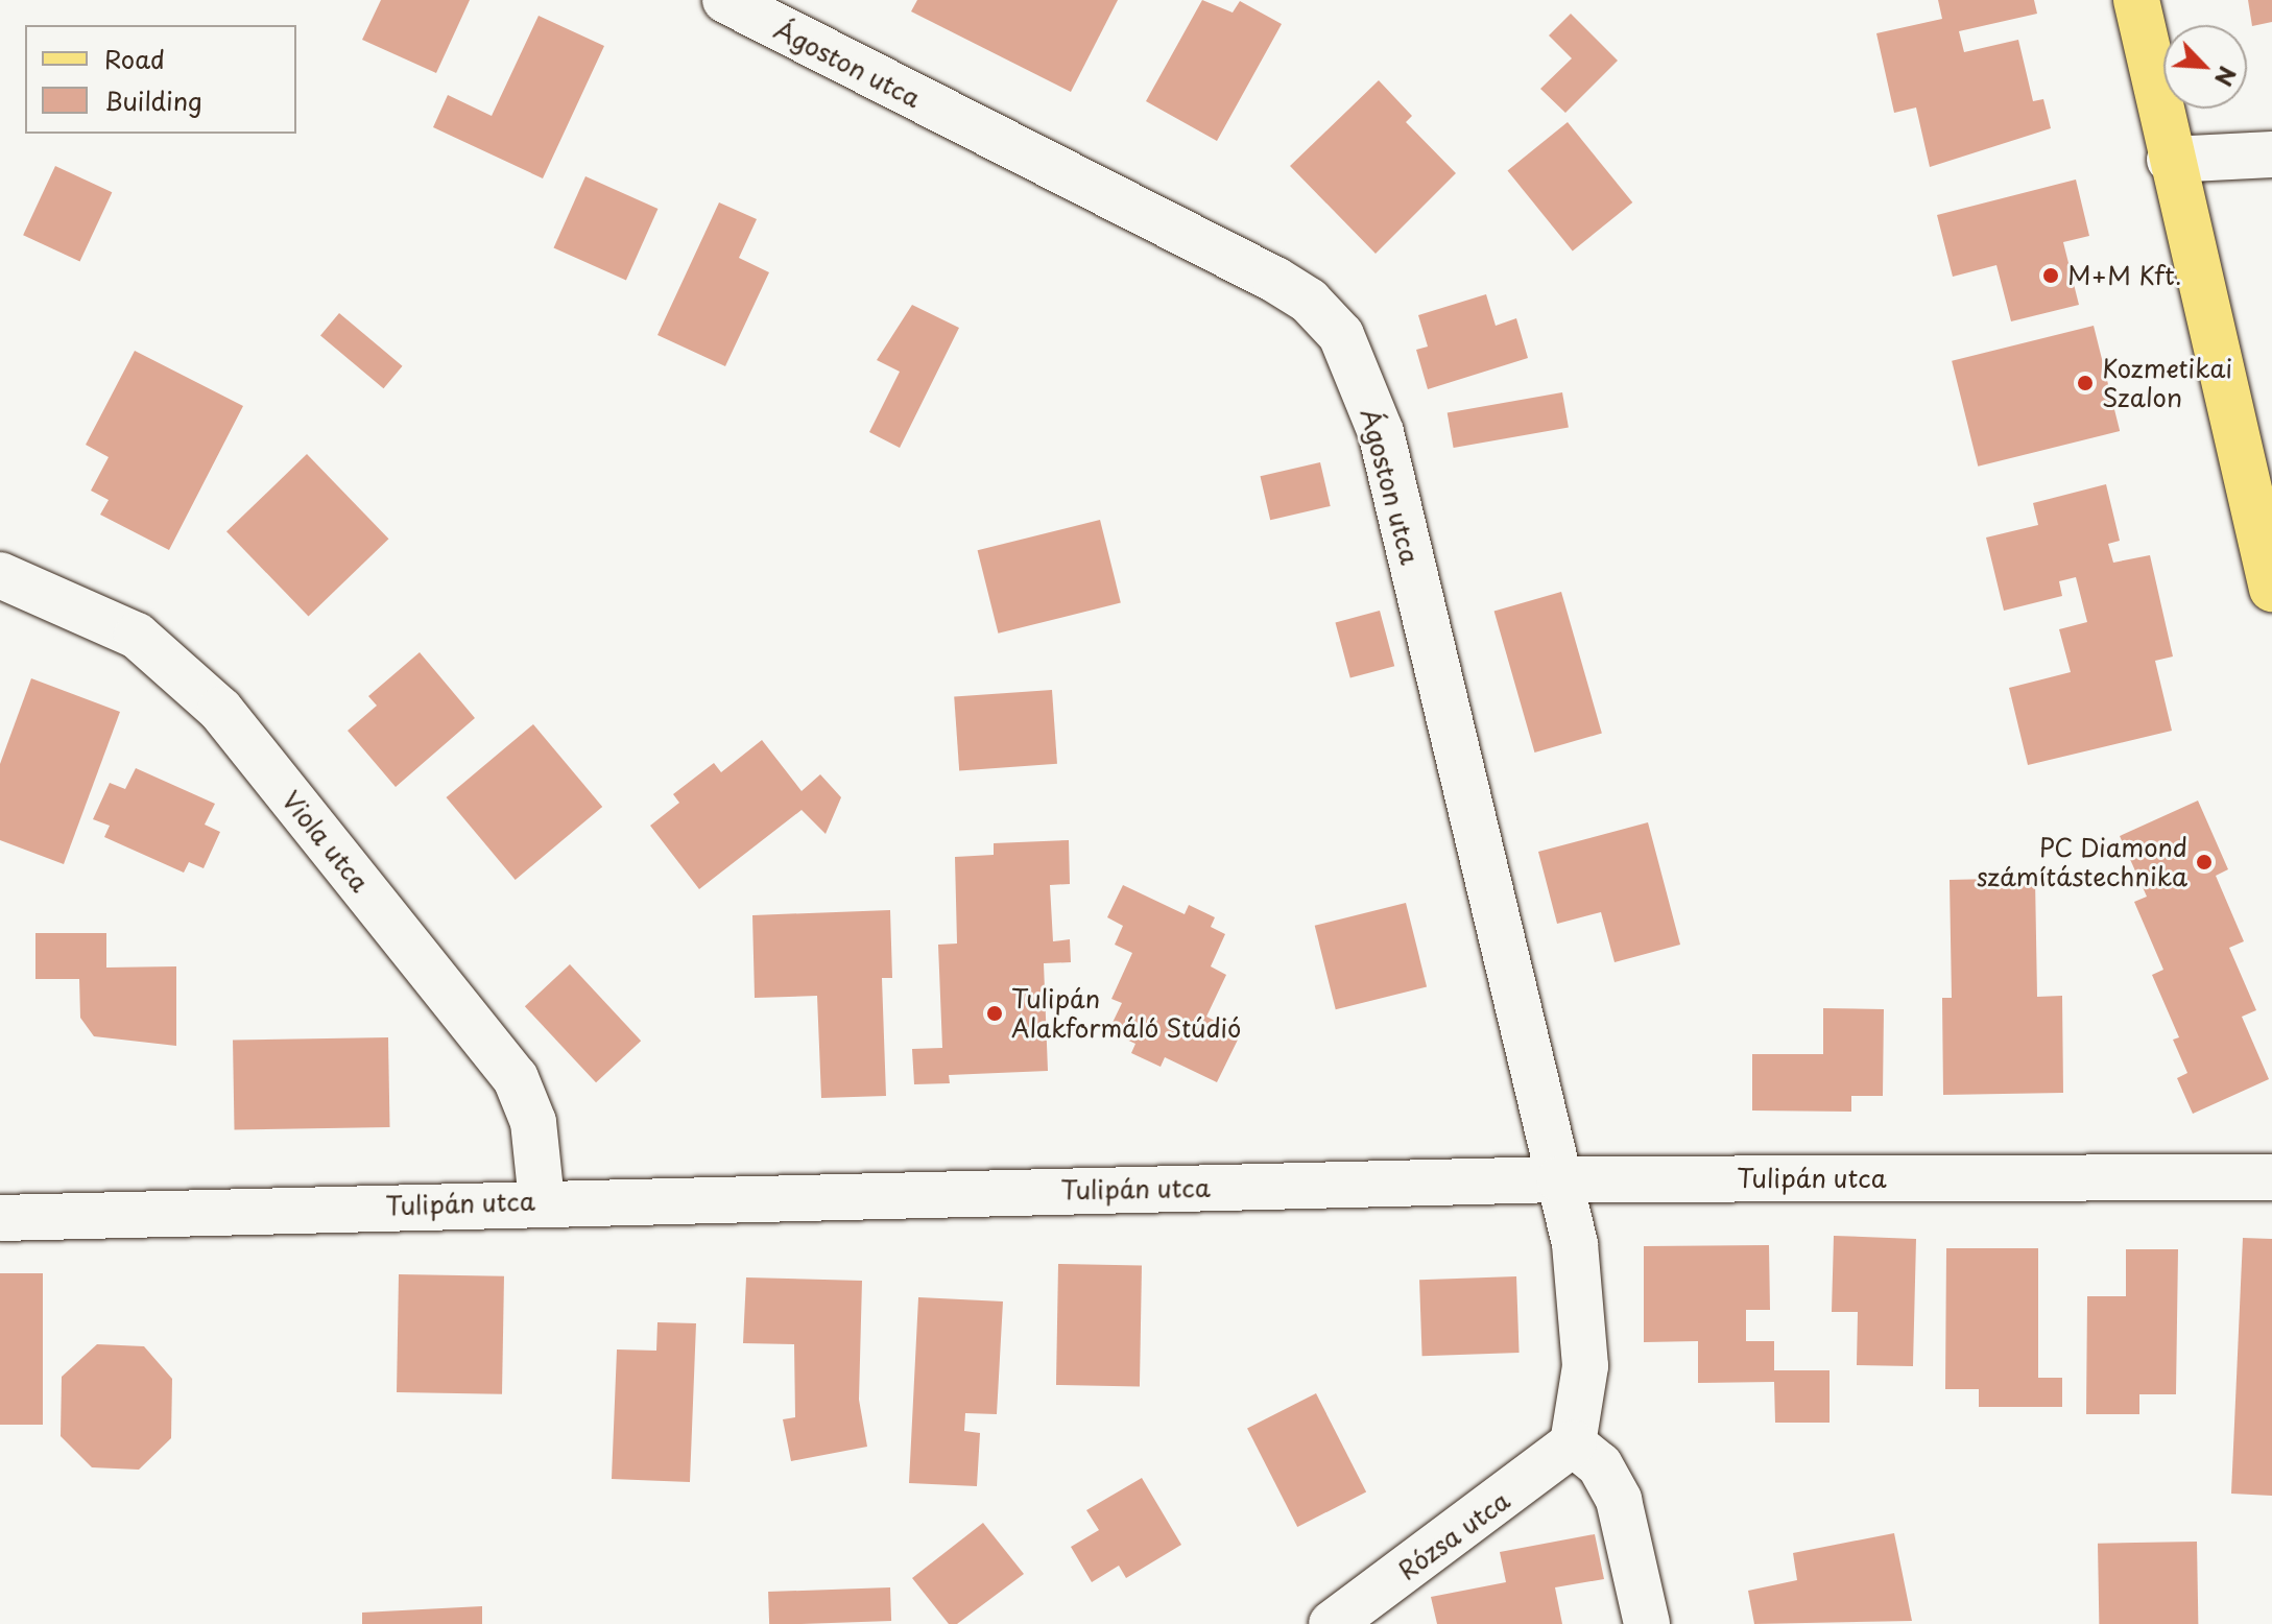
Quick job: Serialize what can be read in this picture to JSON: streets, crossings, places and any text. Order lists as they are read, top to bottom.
{
  "streets": {
    "street": [
      "Ágoston utca",
      "Viola utca",
      "Tulipán utca",
      "Rózsa utca"
    ]
  },
  "crossings": [
    ["Ágoston utca", "Tulipán utca"],
    ["Ágoston utca", "Rózsa utca"],
    ["Viola utca", "Tulipán utca"]
  ],
  "places": [
    "M+M Kft.",
    "Kozmetikai Szalon",
    "PC Diamond számítástechnika",
    "Tulipán Alakformáló Stúdió"
  ],
  "legend": ["Road", "Building"],
  "north": "bottom right"
}
